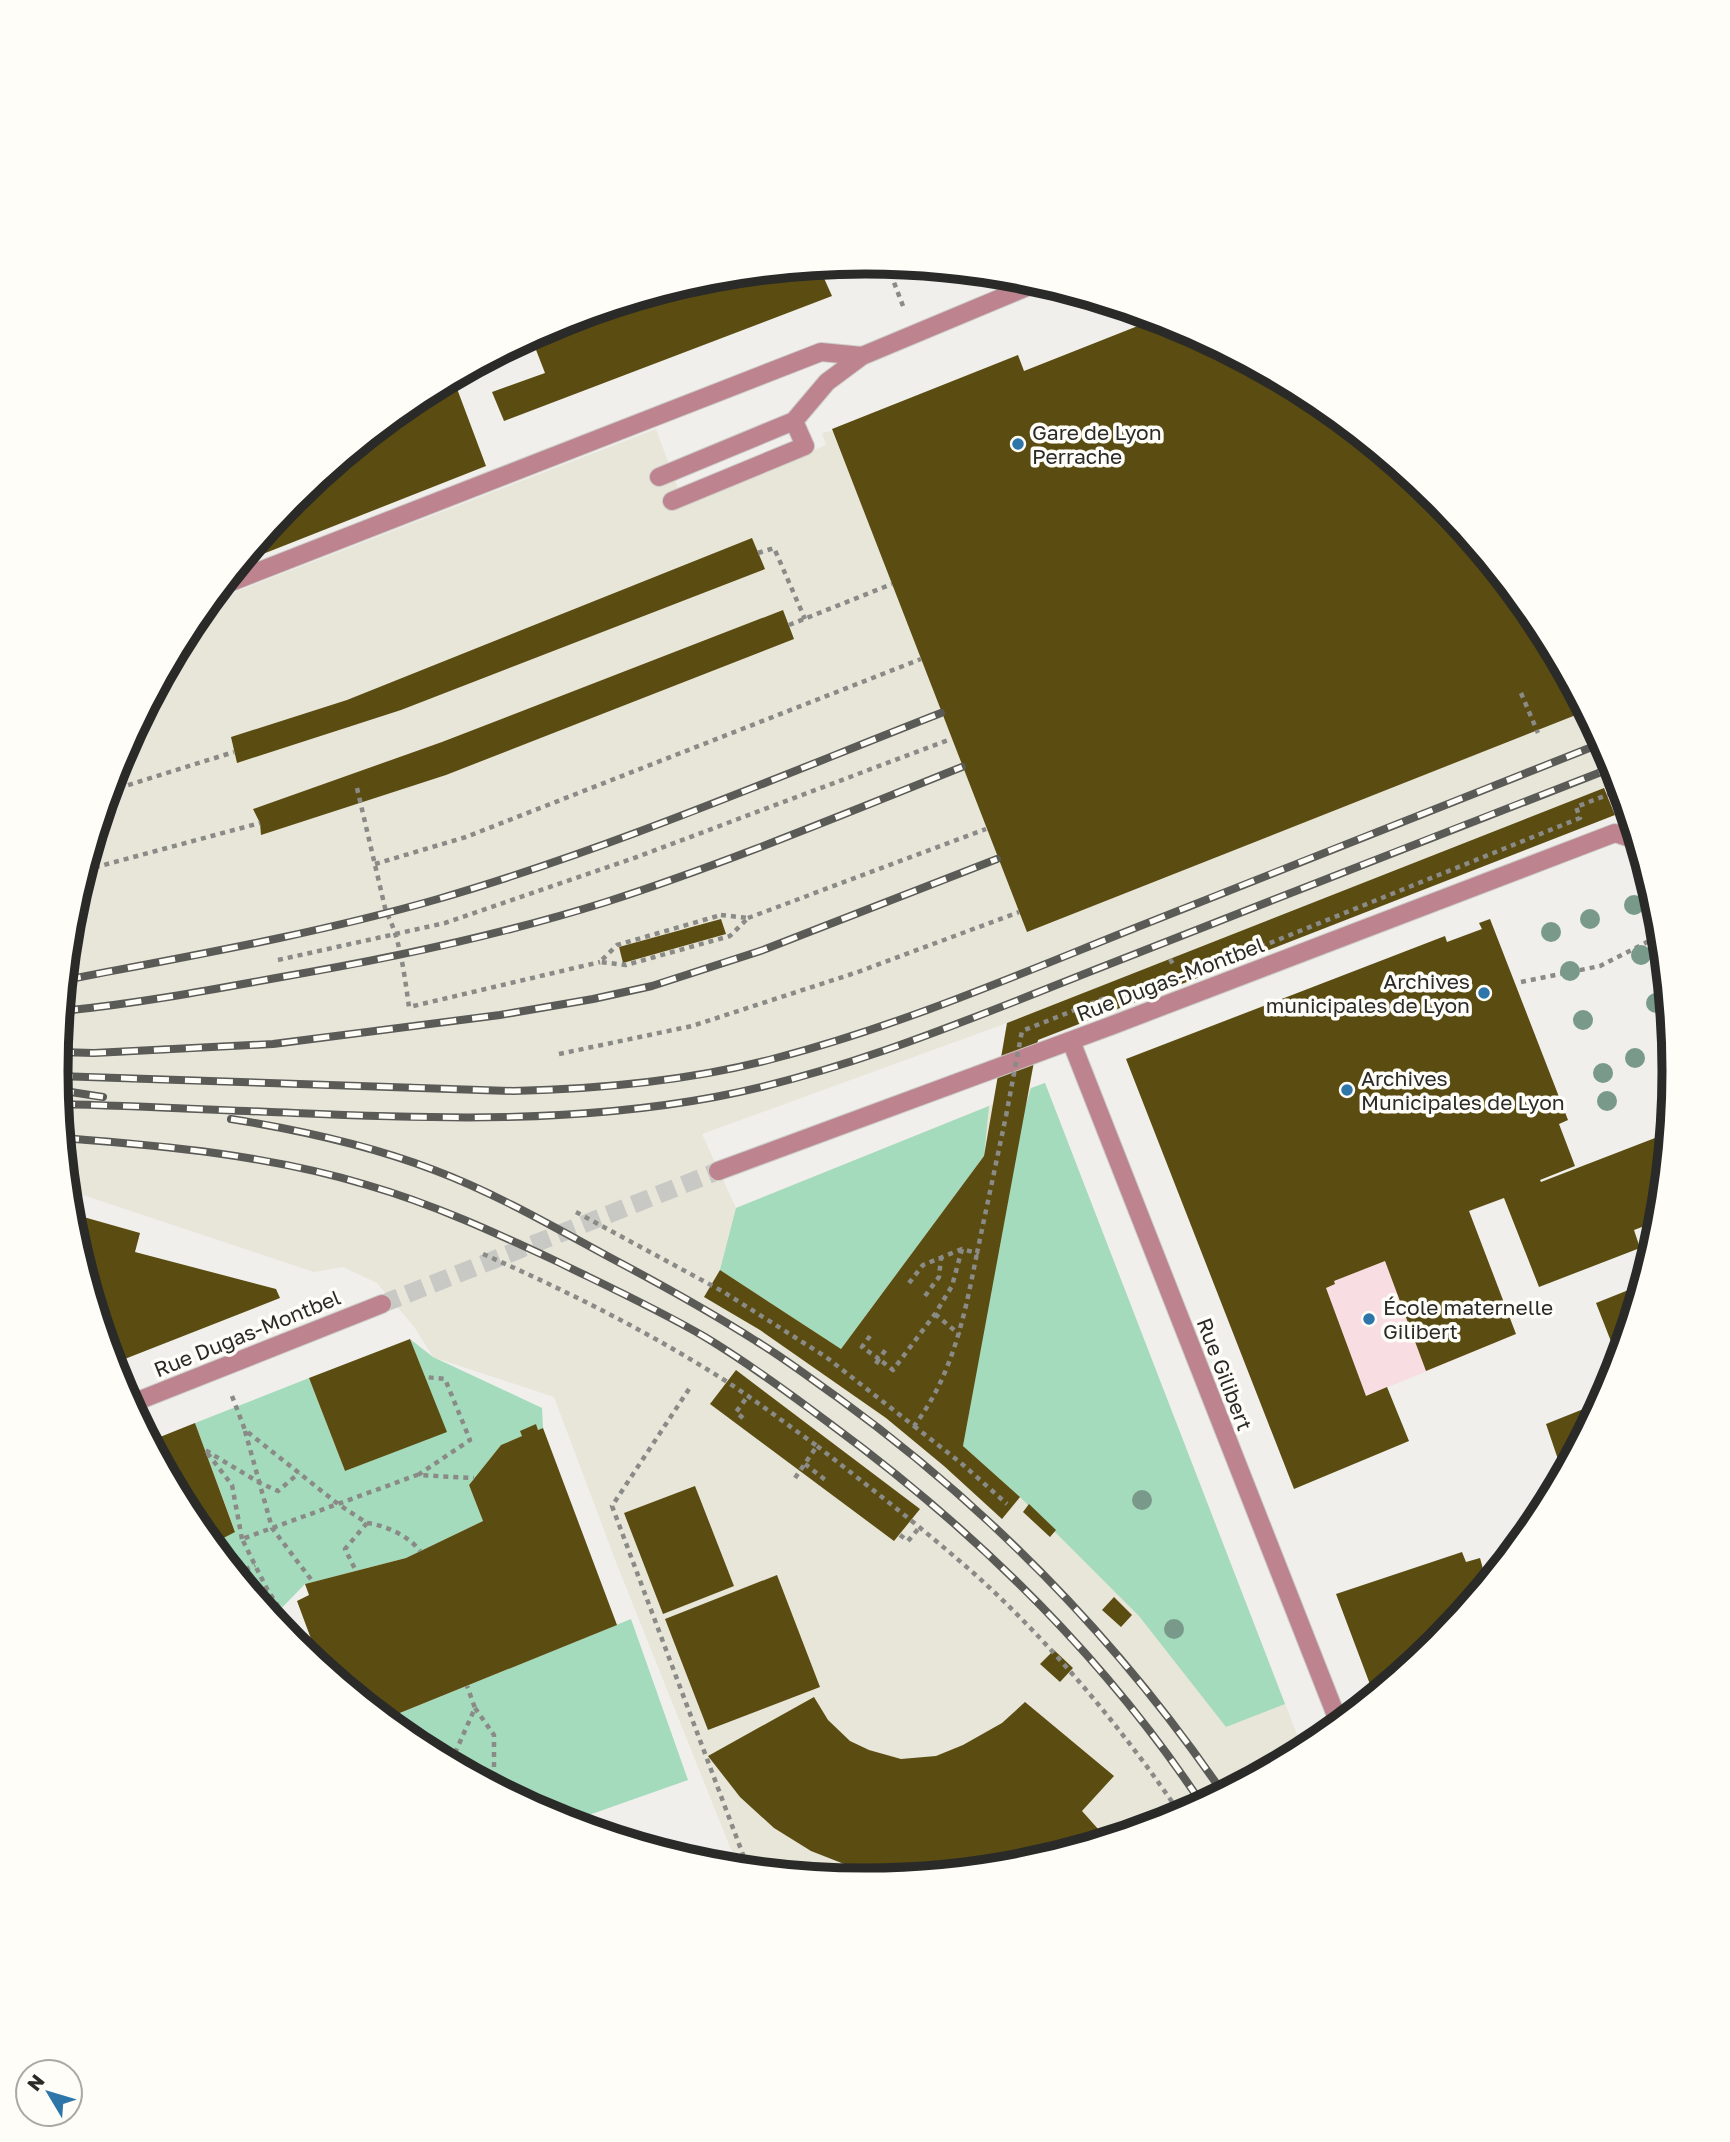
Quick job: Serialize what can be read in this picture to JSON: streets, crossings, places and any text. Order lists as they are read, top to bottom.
{
  "streets": {
    "street": ["Rue Dugas-Montbel", "Rue Gilibert"]
  },
  "crossings": [
    ["Rue Dugas-Montbel", "Rue Gilibert"]
  ],
  "places": [
    "Gare de Lyon Perrache",
    "Archives municipales de Lyon",
    "Archives Municipales de Lyon",
    "École maternelle Gilibert"
  ],
  "north": "top left"
}
